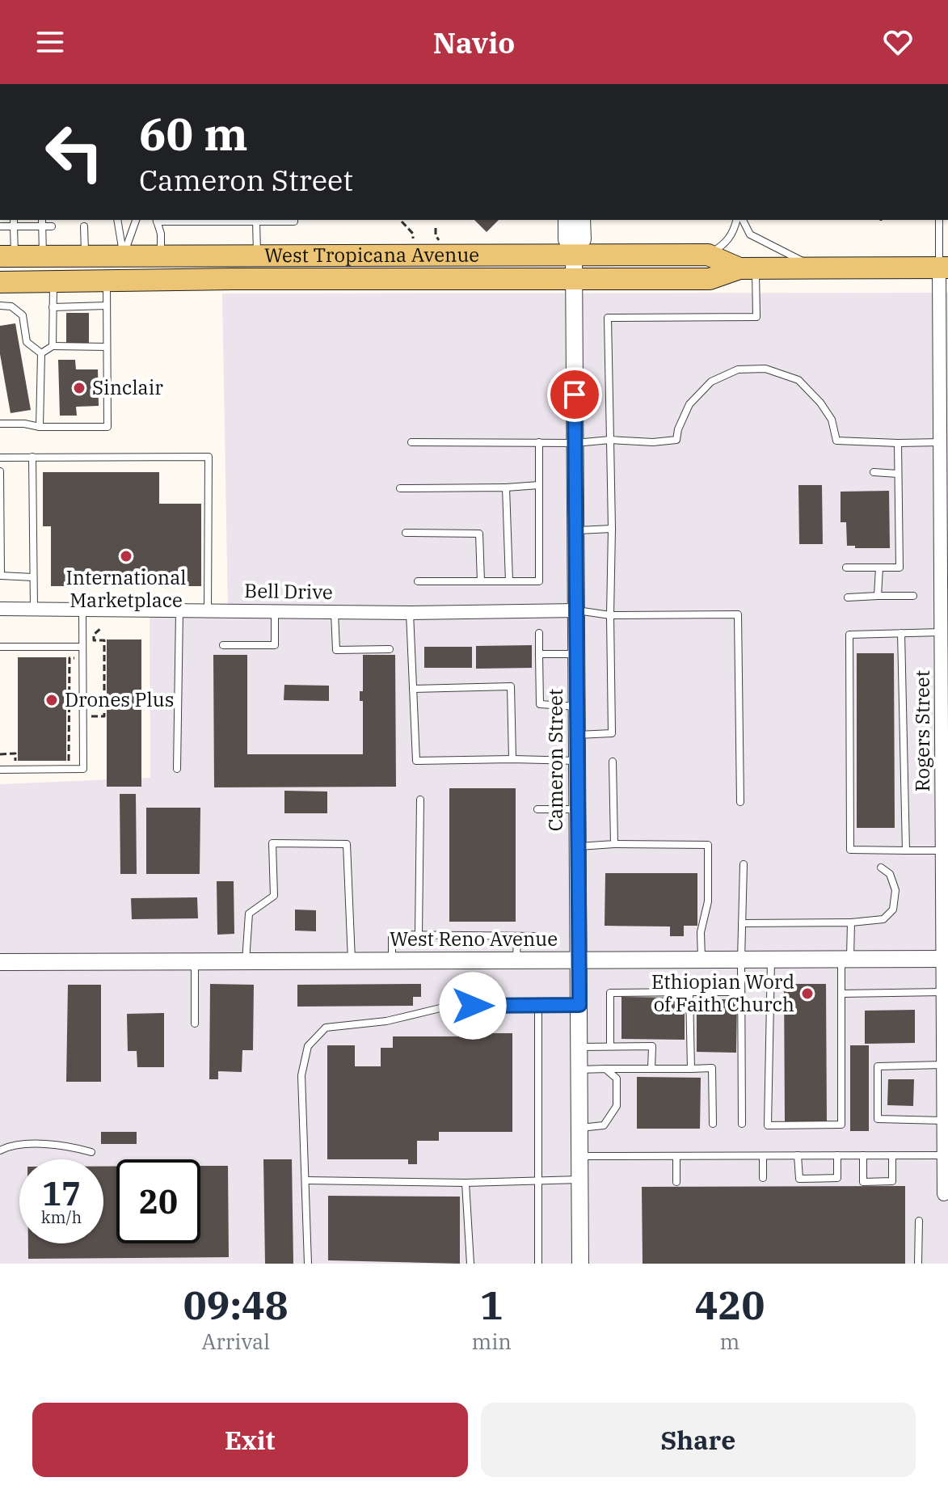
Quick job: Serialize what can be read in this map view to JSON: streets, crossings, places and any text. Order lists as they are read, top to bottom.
{
  "streets": {
    "main road": ["West Tropicana Avenue"],
    "street": [
      "Bell Drive",
      "Rogers Street",
      "Cameron Street",
      "West Reno Avenue"
    ]
  },
  "crossings": [
    ["West Tropicana Avenue", "Rogers Street"],
    ["West Tropicana Avenue", "Cameron Street"],
    ["Bell Drive", "Cameron Street"],
    ["Rogers Street", "West Reno Avenue"],
    ["Cameron Street", "West Reno Avenue"]
  ],
  "places": [
    "Sinclair",
    "International Marketplace",
    "Drones Plus",
    "Ethiopian Word of Faith Church"
  ],
  "page": {
    "header": "Navio",
    "turn": ["60 m", "Cameron Street"],
    "speed": "17 km/h",
    "limit": "20",
    "eta": [
      "09:48",
      "Arrival",
      "1",
      "min",
      "420",
      "m"
    ],
    "buttons": ["Exit", "Share"]
  }
}
